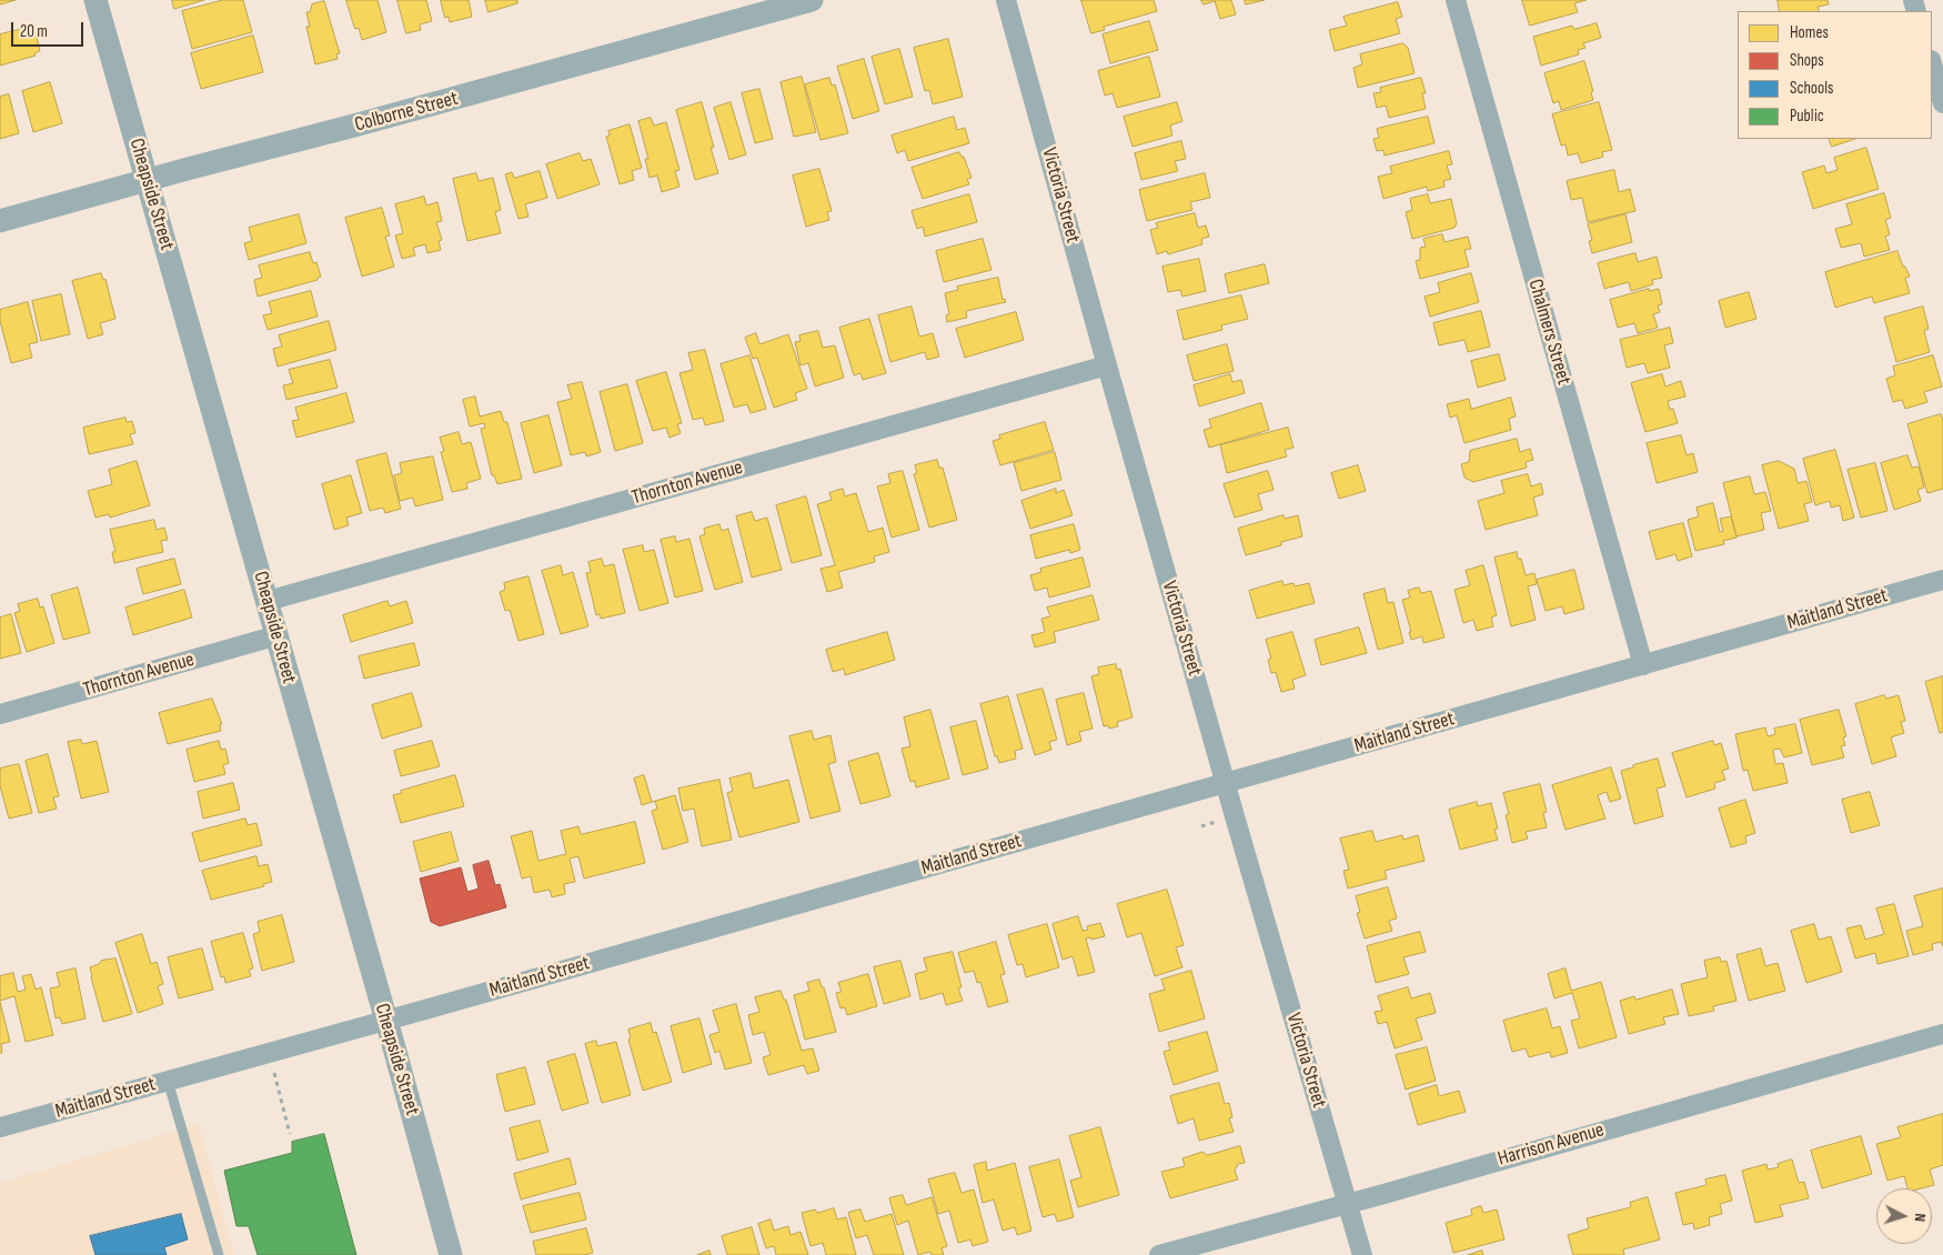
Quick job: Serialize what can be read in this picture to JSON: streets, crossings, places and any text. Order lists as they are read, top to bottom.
{
  "streets": {
    "street": [
      "Colborne Street",
      "Cheapside Street",
      "Victoria Street",
      "Chalmers Street",
      "Thornton Avenue",
      "Maitland Street",
      "Harrison Avenue"
    ]
  },
  "crossings": [
    ["Colborne Street", "Cheapside Street"],
    ["Cheapside Street", "Thornton Avenue"],
    ["Cheapside Street", "Maitland Street"],
    ["Victoria Street", "Thornton Avenue"],
    ["Victoria Street", "Maitland Street"],
    ["Victoria Street", "Harrison Avenue"],
    ["Chalmers Street", "Maitland Street"]
  ],
  "legend": [
    "Homes",
    "Shops",
    "Schools",
    "Public"
  ],
  "scale_bar": "20 m",
  "north": "right"
}
